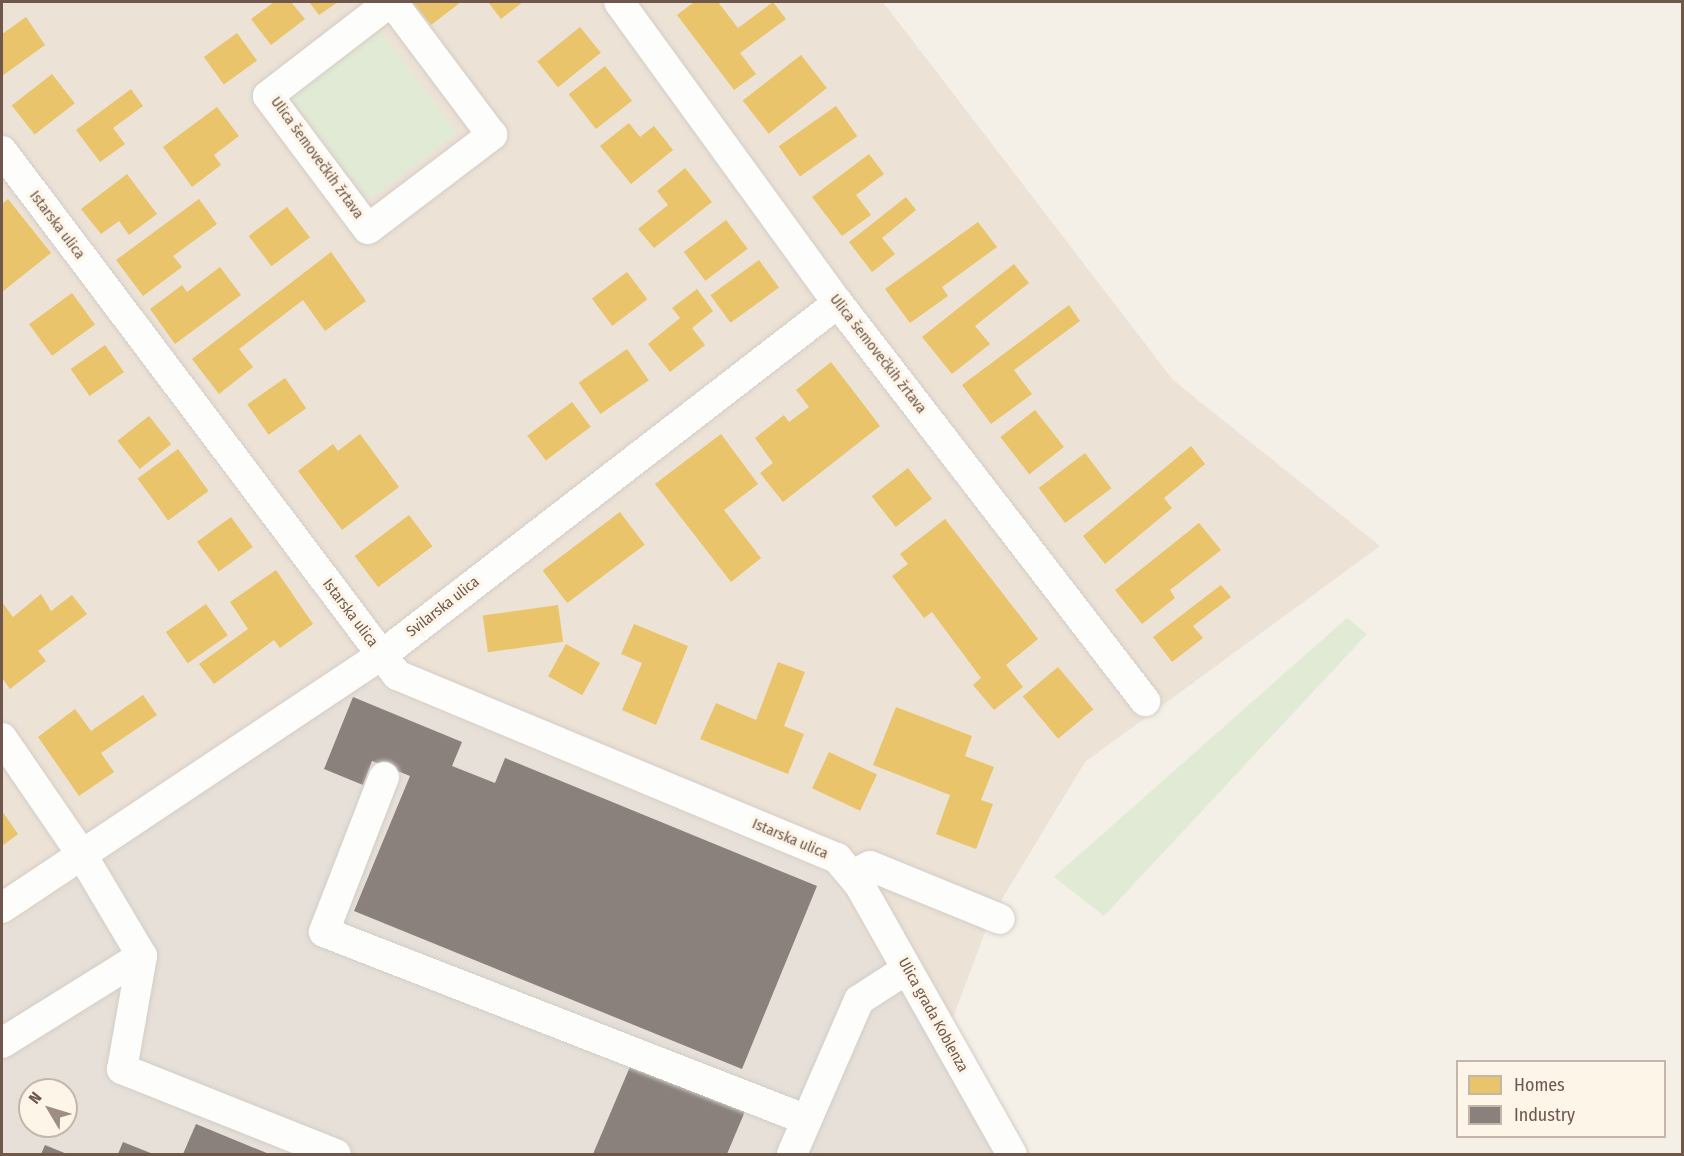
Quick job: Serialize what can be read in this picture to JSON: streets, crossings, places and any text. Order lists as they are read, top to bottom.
{
  "streets": {
    "street": [
      "Ulica šemovečkih žrtava",
      "Istarska ulica",
      "Svilarska ulica",
      "Ulica grada Koblenza"
    ]
  },
  "crossings": [
    ["Ulica šemovečkih žrtava", "Svilarska ulica"],
    ["Istarska ulica", "Svilarska ulica"],
    ["Istarska ulica", "Ulica grada Koblenza"]
  ],
  "legend": ["Homes", "Industry"],
  "north": "top left"
}
